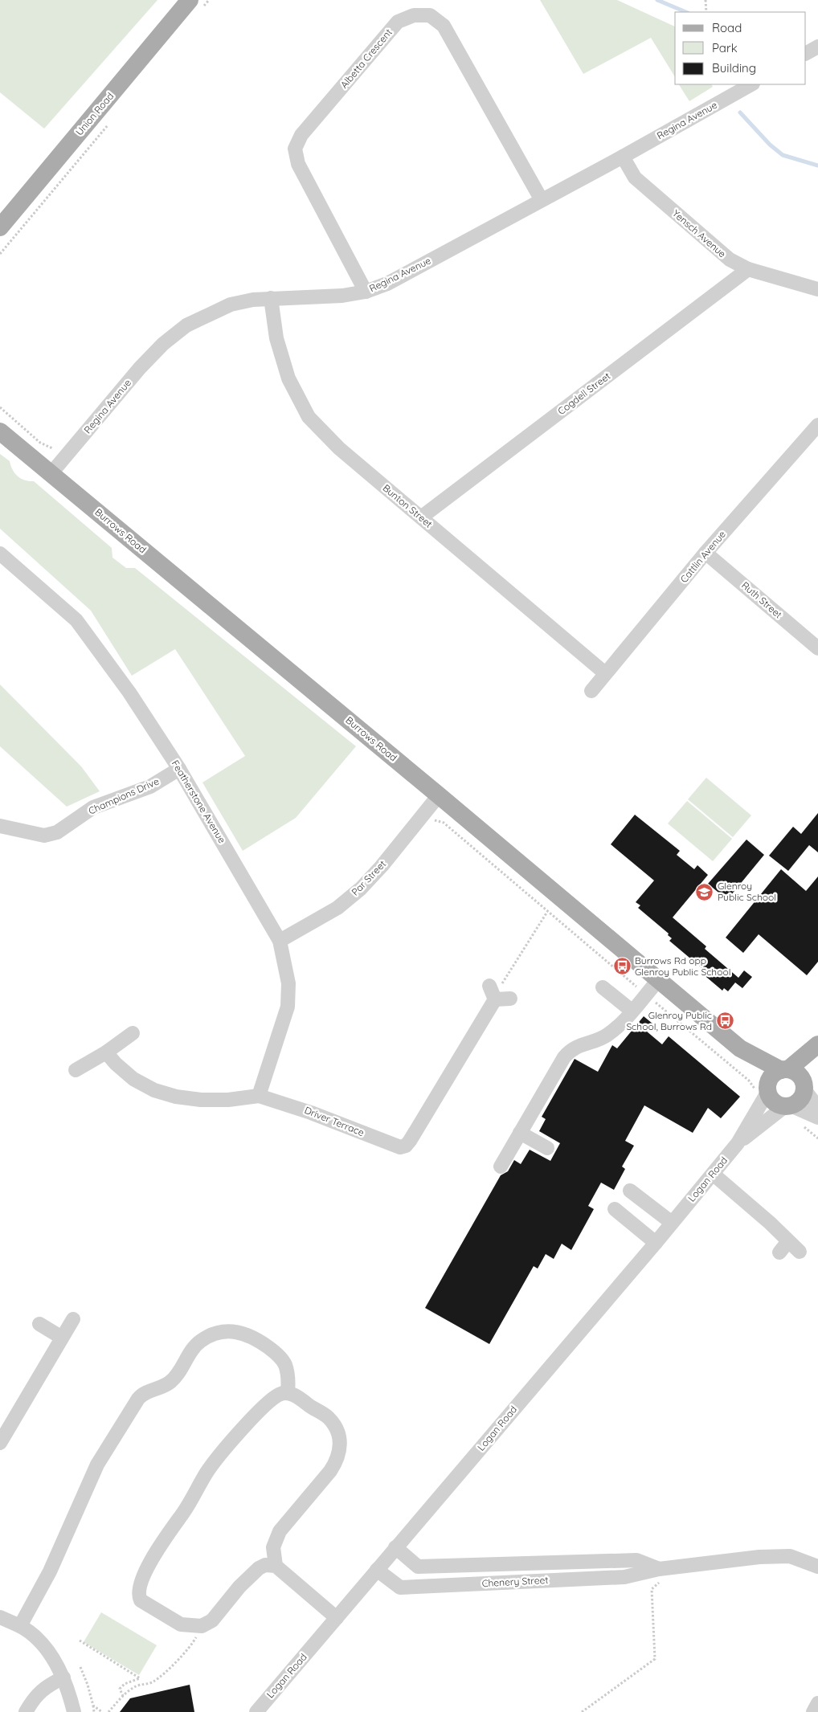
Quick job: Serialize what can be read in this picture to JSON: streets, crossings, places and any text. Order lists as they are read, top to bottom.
{
  "streets": {
    "main road": ["Union Road", "Burrows Road"],
    "street": [
      "Albetta Crescent",
      "Regina Avenue",
      "Yensch Avenue",
      "Cogdell Street",
      "Bunton Street",
      "Cattlin Avenue",
      "Ruth Street",
      "Champions Drive",
      "Featherstone Avenue",
      "Par Street",
      "Driver Terrace",
      "Logan Road",
      "Chenery Street"
    ]
  },
  "crossings": [
    ["Albetta Crescent", "Regina Avenue"],
    ["Regina Avenue", "Yensch Avenue"],
    ["Regina Avenue", "Bunton Street"],
    ["Regina Avenue", "Burrows Road"],
    ["Yensch Avenue", "Cogdell Street"],
    ["Cogdell Street", "Bunton Street"],
    ["Bunton Street", "Cattlin Avenue"],
    ["Burrows Road", "Par Street"],
    ["Burrows Road", "Logan Road"],
    ["Cattlin Avenue", "Ruth Street"],
    ["Champions Drive", "Featherstone Avenue"],
    ["Featherstone Avenue", "Par Street"],
    ["Featherstone Avenue", "Driver Terrace"],
    ["Logan Road", "Chenery Street"]
  ],
  "places": {
    "school or university": ["Glenroy Public School"],
    "bus stop": ["Burrows Rd opp Glenroy Public School", "Glenroy Public School, Burrows Rd"]
  },
  "legend": ["Road", "Park", "Building"]
}
